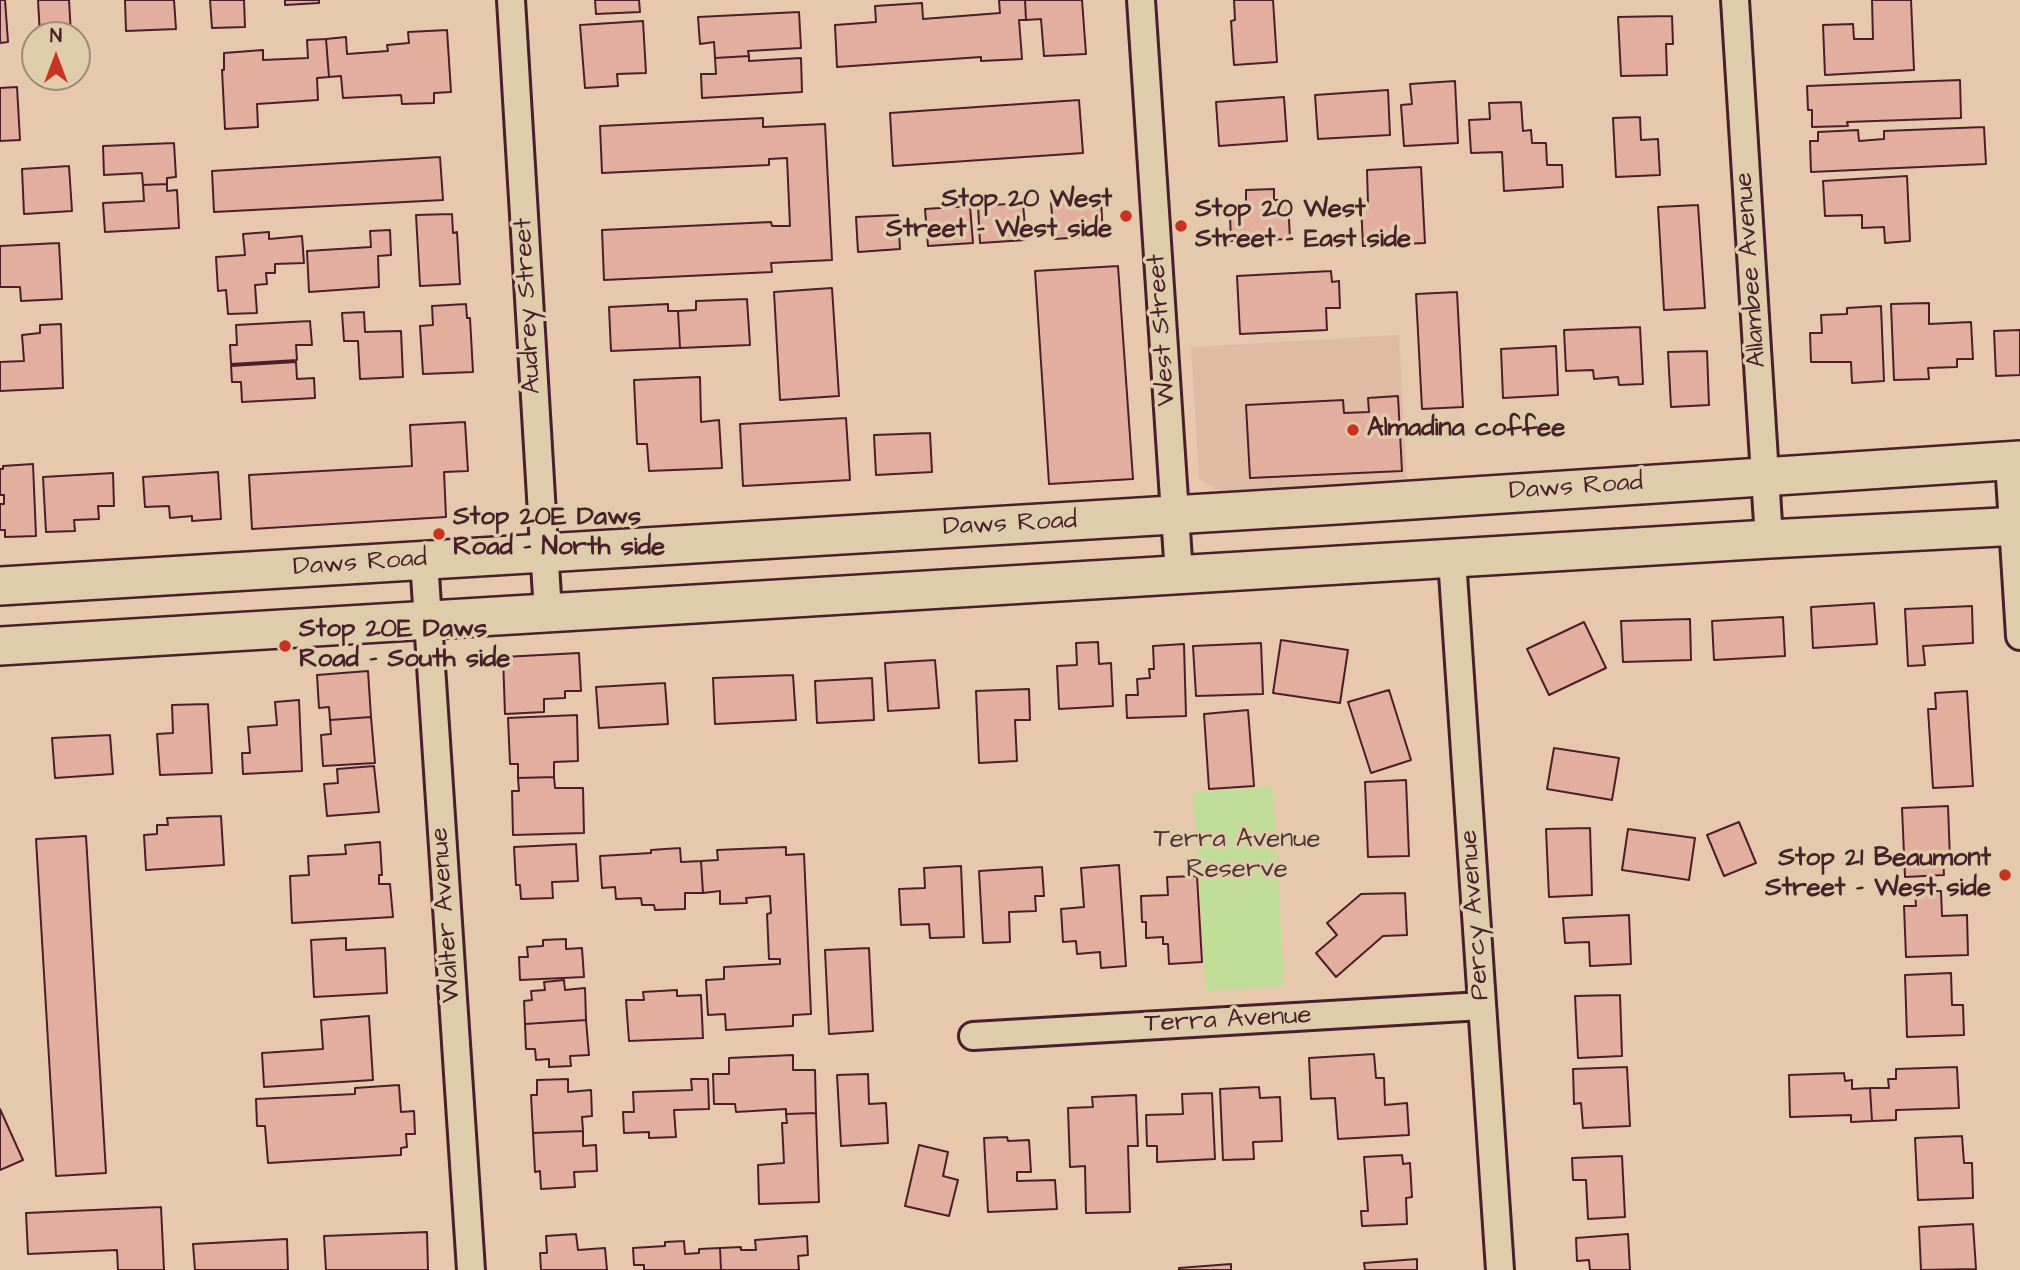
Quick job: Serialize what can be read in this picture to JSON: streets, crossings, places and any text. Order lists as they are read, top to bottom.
{
  "streets": {
    "main road": ["Daws Road"],
    "street": [
      "Allambee Avenue",
      "Audrey Street",
      "West Street",
      "Walter Avenue",
      "Percy Avenue",
      "Terra Avenue"
    ]
  },
  "crossings": [
    ["Allambee Avenue", "Daws Road"],
    ["Audrey Street", "Daws Road"],
    ["West Street", "Daws Road"],
    ["Daws Road", "Walter Avenue"],
    ["Percy Avenue", "Terra Avenue"]
  ],
  "parks": ["Terra Avenue Reserve"],
  "places": [
    "Stop 20 West Street - West side",
    "Stop 20 West Street - East side",
    "Almadina coffee",
    "Stop 20E Daws Road - North side",
    "Stop 20E Daws Road - South side",
    "Stop 21 Beaumont Street - West side"
  ],
  "north": "top"
}
